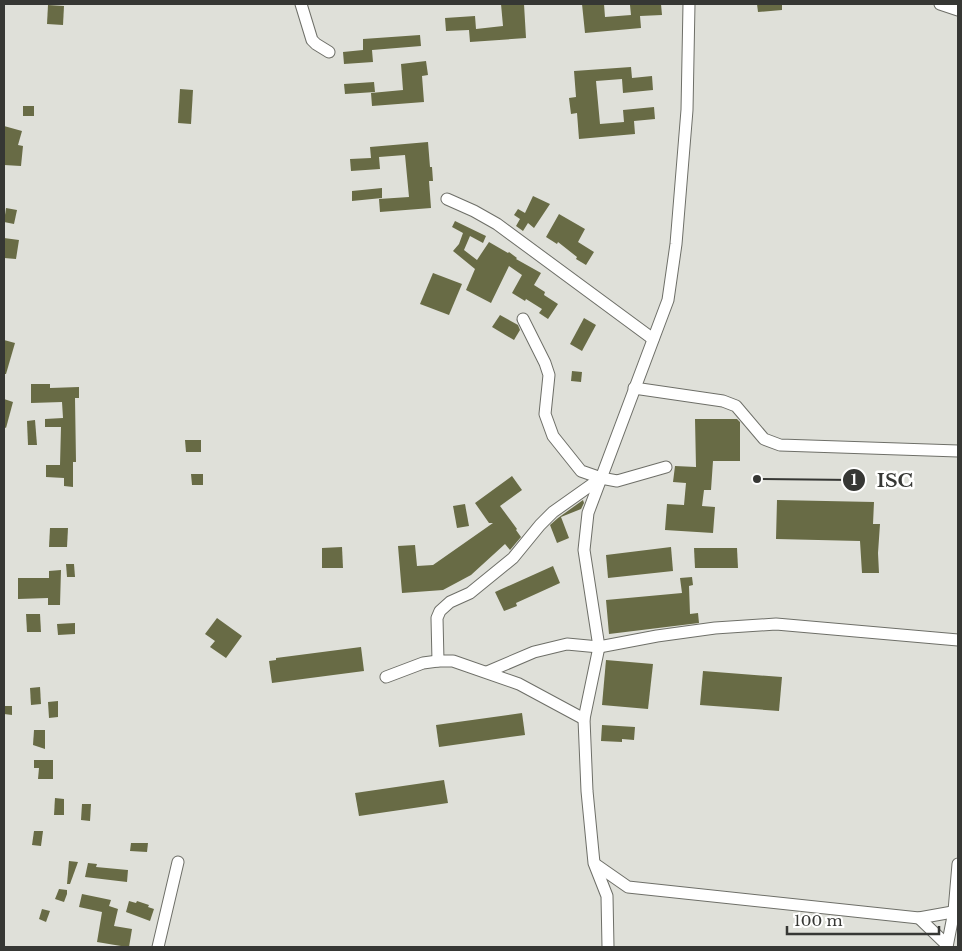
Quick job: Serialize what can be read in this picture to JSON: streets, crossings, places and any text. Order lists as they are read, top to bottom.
{
  "places": ["ISC"],
  "scale_bar": "100 m"
}
